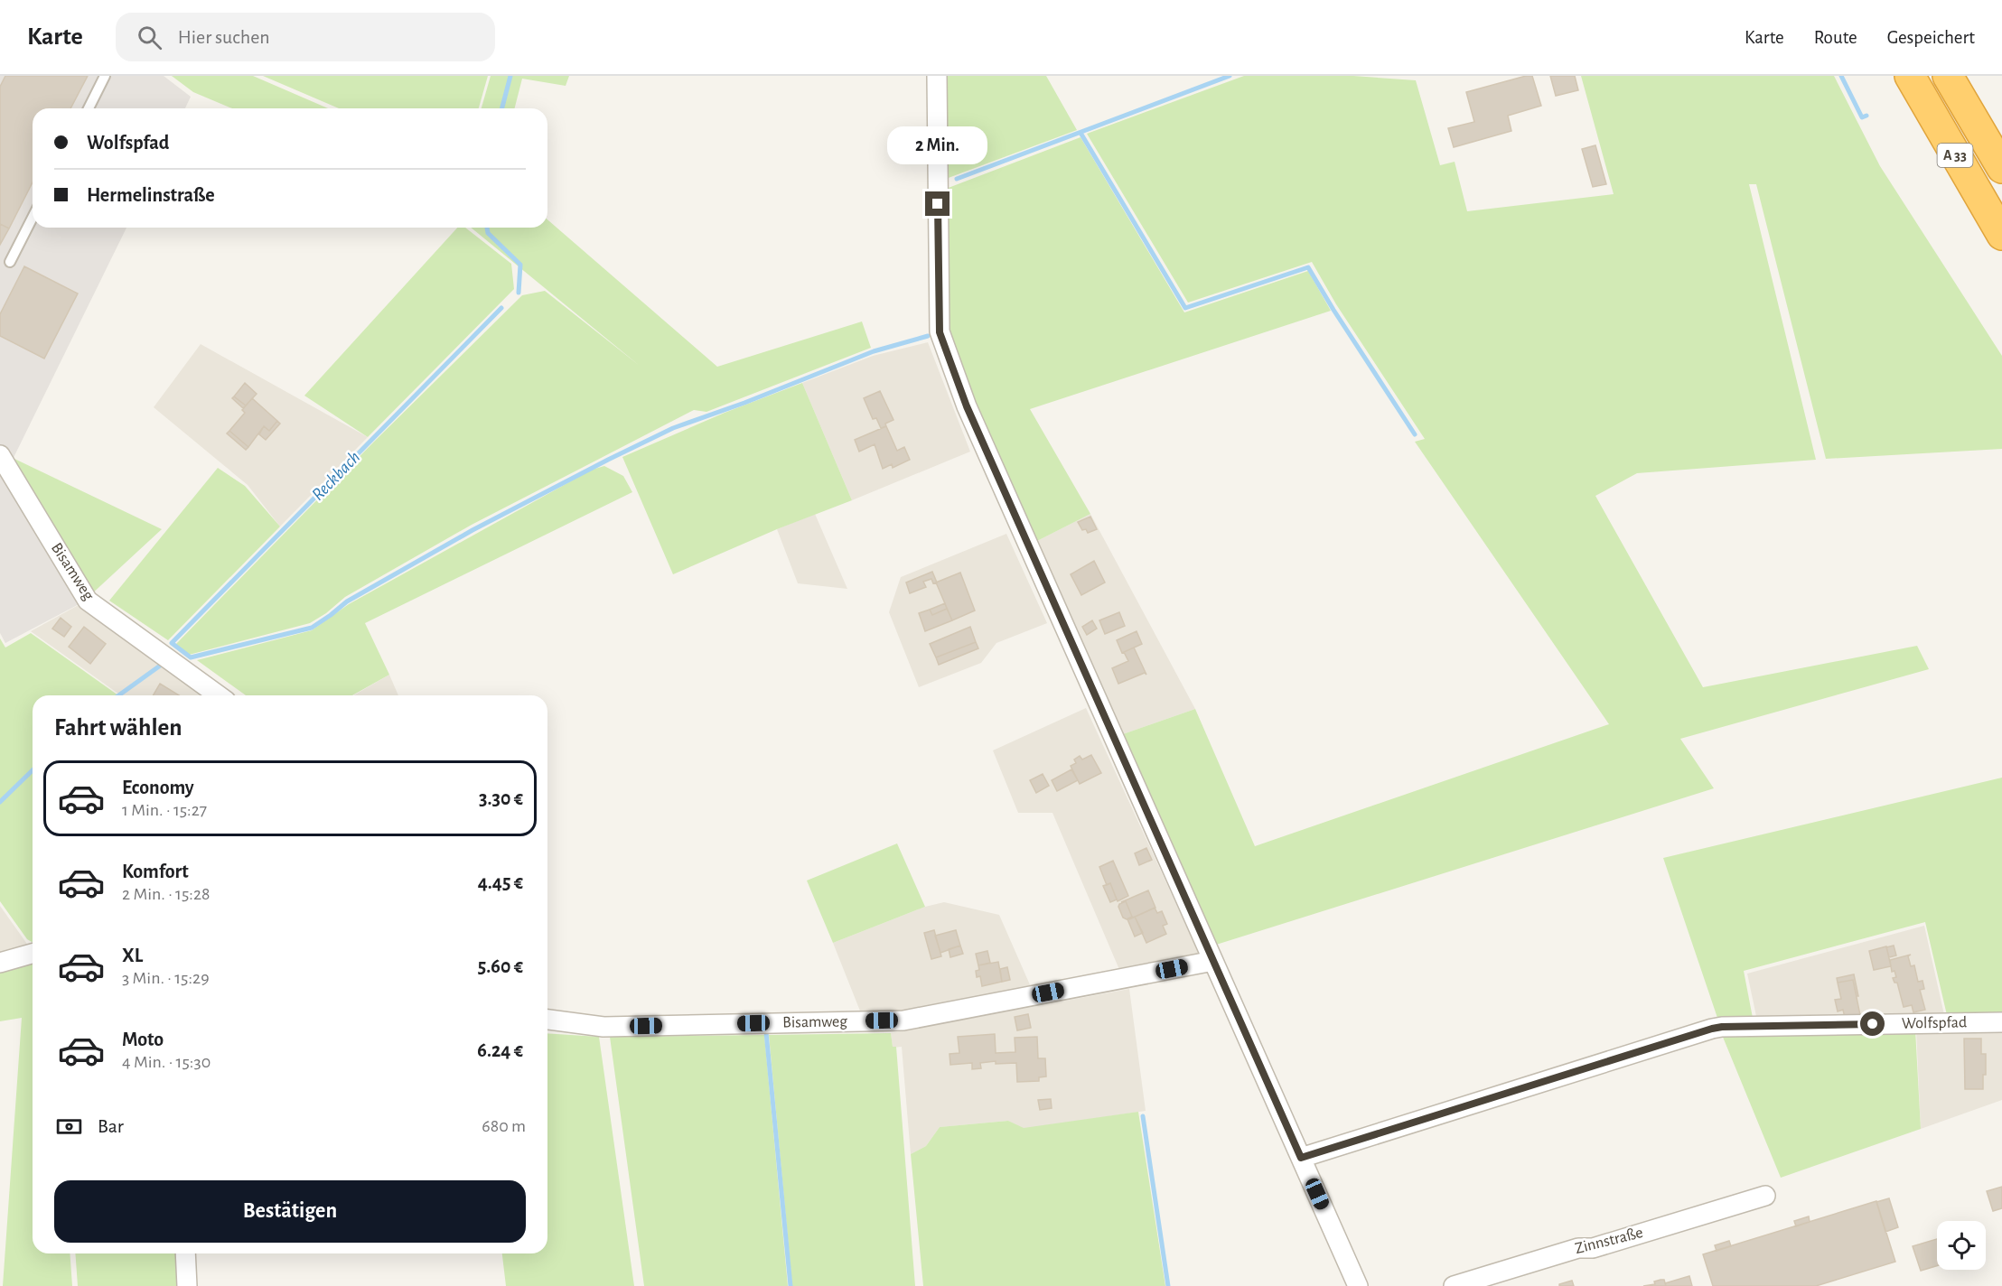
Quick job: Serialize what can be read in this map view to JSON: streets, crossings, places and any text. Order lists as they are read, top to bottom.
{
  "streets": {
    "highway": ["A 33"],
    "street": ["Bisamweg", "Wolfspfad", "Zinnstraße"]
  },
  "water": ["Reckbach"],
  "page": {
    "header": "Karte",
    "search": "Hier suchen",
    "nav": ["Karte", "Route", "Gespeichert"],
    "banner": ["Wolfspfad", "Hermelinstraße"],
    "bubble": "2 Min.",
    "heading": "Fahrt wählen",
    "list": [
      {
        "name": "Economy",
        "note": "1 Min. · 15:27",
        "value": "3.30 €"
      },
      {
        "name": "Komfort",
        "note": "2 Min. · 15:28",
        "value": "4.45 €"
      },
      {
        "name": "XL",
        "note": "3 Min. · 15:29",
        "value": "5.60 €"
      },
      {
        "name": "Moto",
        "note": "4 Min. · 15:30",
        "value": "6.24 €"
      }
    ],
    "pay": ["Bar", "680 m"],
    "buttons": "Bestätigen"
  }
}
